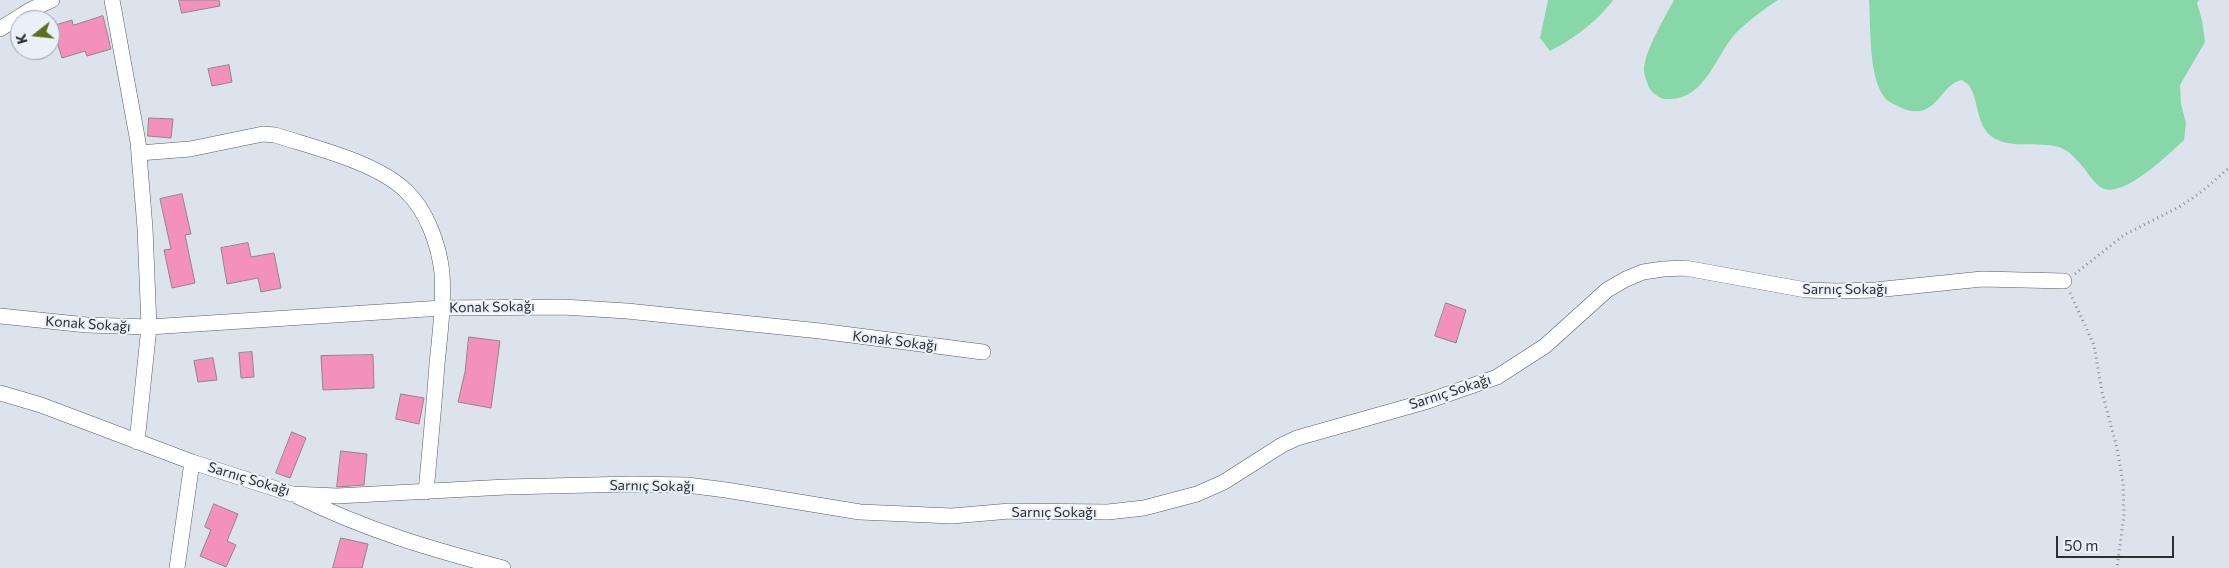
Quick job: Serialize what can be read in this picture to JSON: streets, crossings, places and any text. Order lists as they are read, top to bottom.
{
  "streets": {
    "street": ["Sarnıç Sokağı", "Konak Sokağı"]
  },
  "scale_bar": "50 m",
  "north": "left"
}
